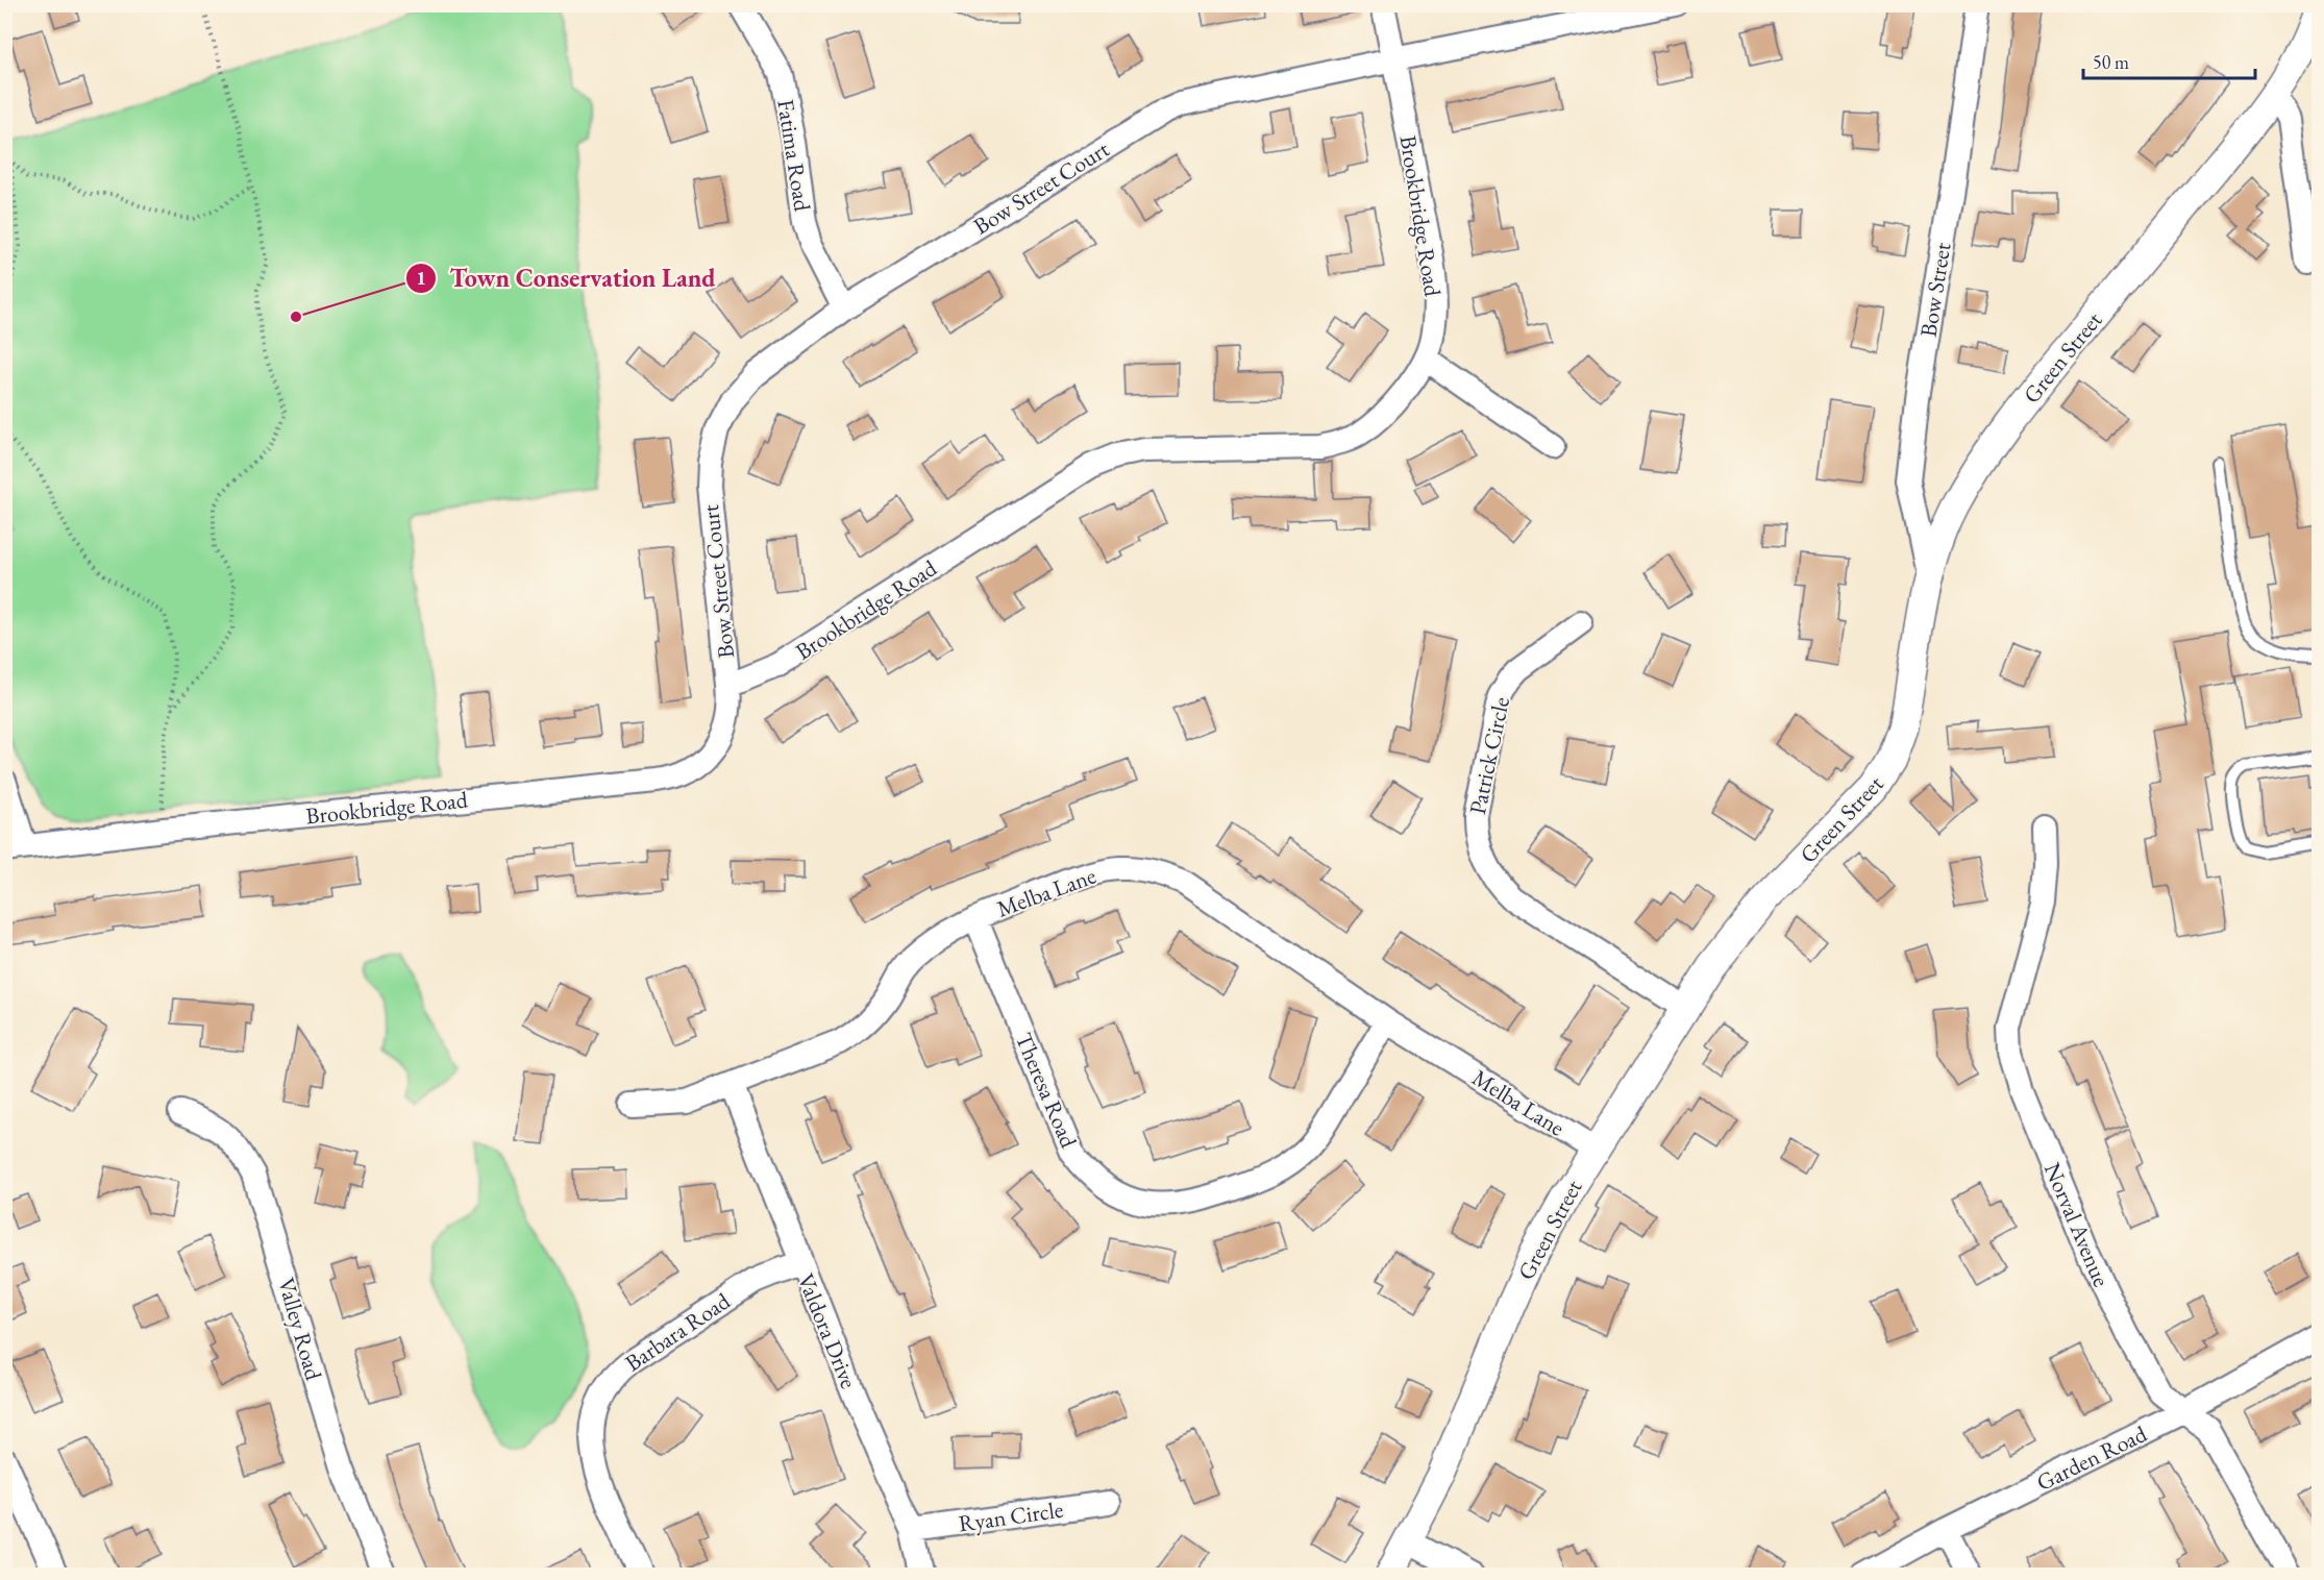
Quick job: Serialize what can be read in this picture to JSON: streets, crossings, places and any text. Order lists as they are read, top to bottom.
{
  "streets": {
    "street": [
      "Fatima Road",
      "Bow Street Court",
      "Brookbridge Road",
      "Bow Street",
      "Green Street",
      "Patrick Circle",
      "Melba Lane",
      "Theresa Road",
      "Norval Avenue",
      "Valley Road",
      "Valdora Drive",
      "Barbara Road",
      "Garden Road",
      "Ryan Circle"
    ]
  },
  "crossings": [
    ["Fatima Road", "Bow Street Court"],
    ["Bow Street Court", "Brookbridge Road"],
    ["Bow Street", "Green Street"],
    ["Green Street", "Patrick Circle"],
    ["Green Street", "Melba Lane"],
    ["Melba Lane", "Theresa Road"],
    ["Melba Lane", "Valdora Drive"],
    ["Norval Avenue", "Garden Road"],
    ["Valdora Drive", "Barbara Road"],
    ["Valdora Drive", "Ryan Circle"]
  ],
  "places": ["Town Conservation Land"],
  "scale_bar": "50 m"
}
